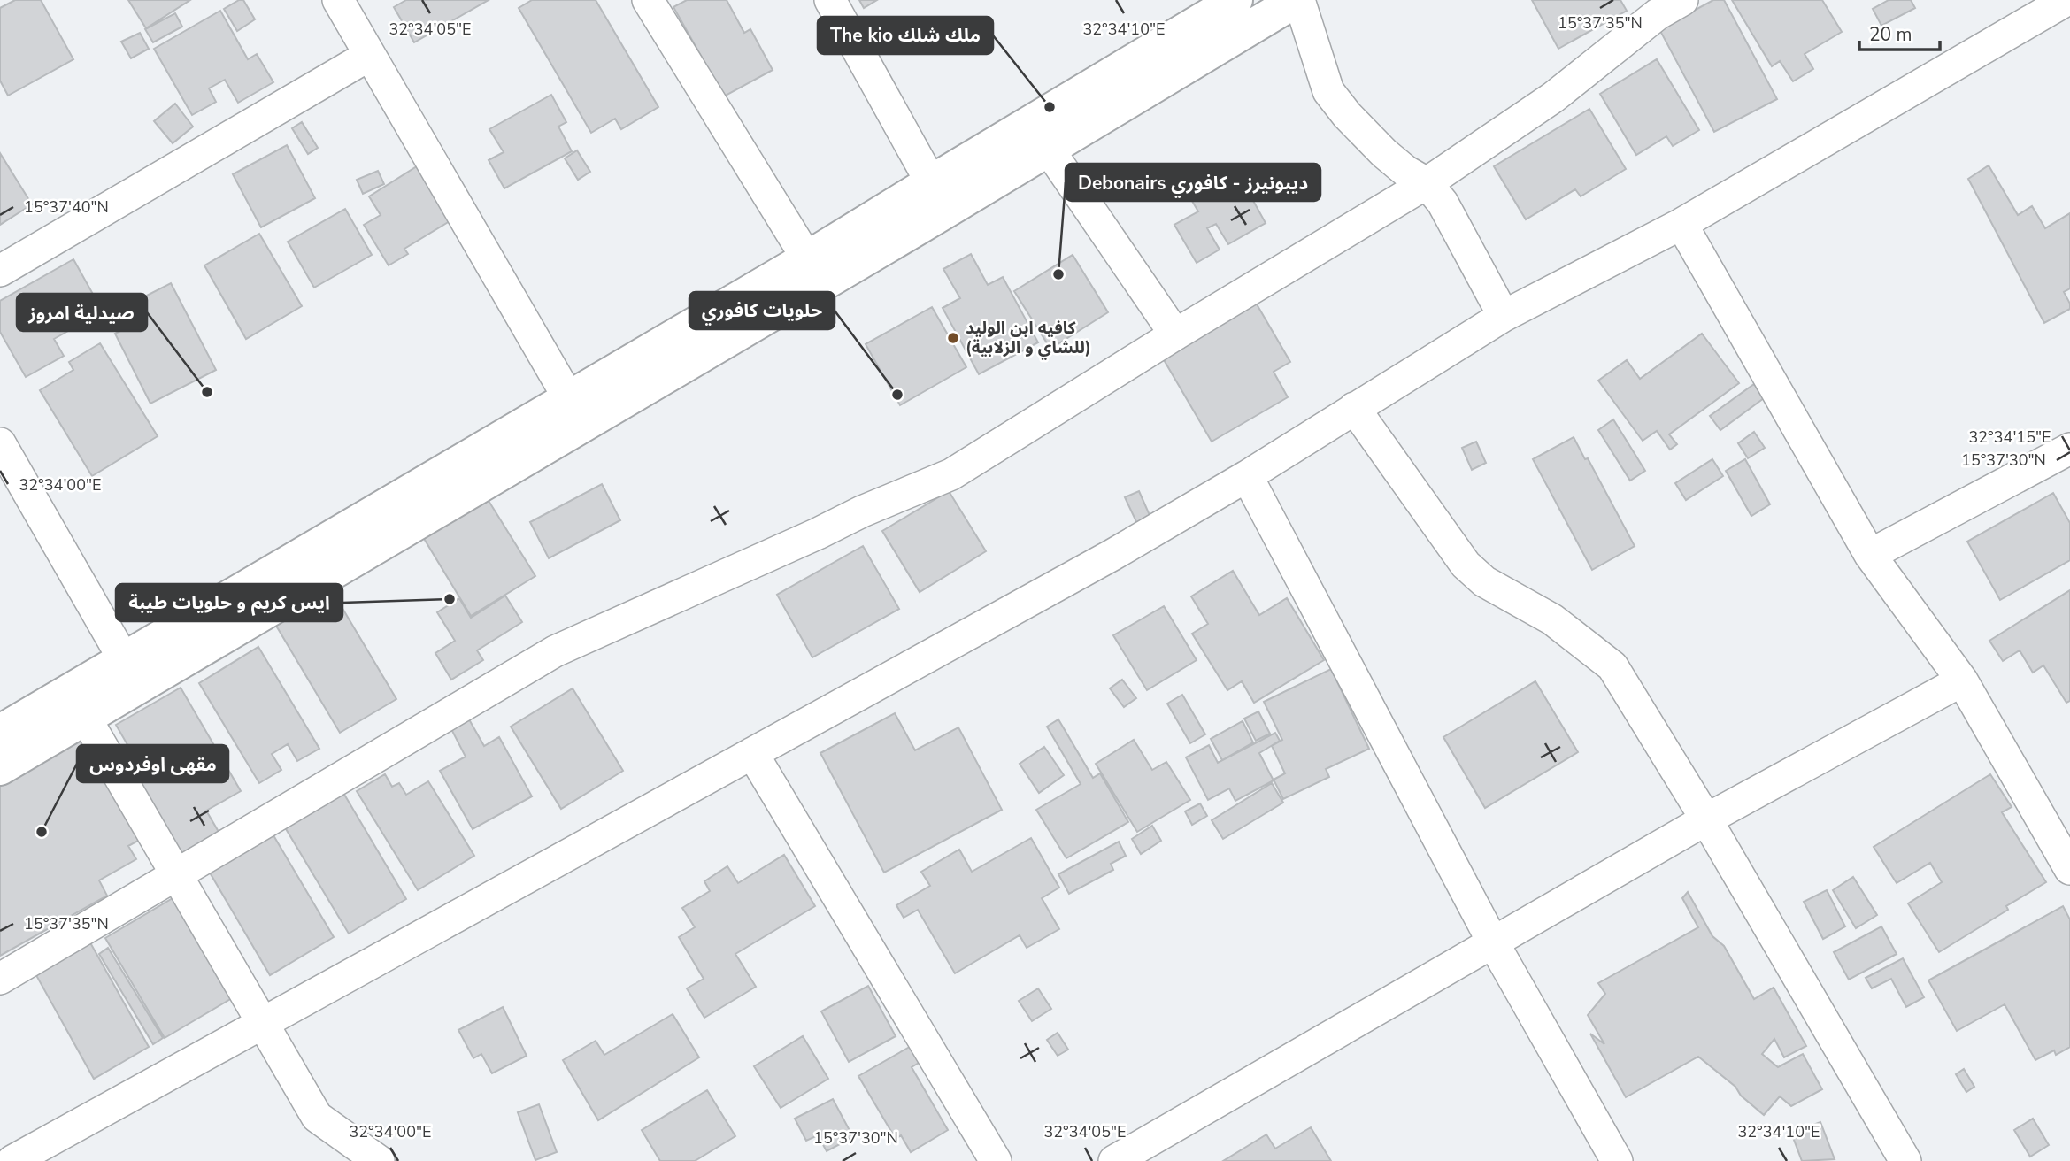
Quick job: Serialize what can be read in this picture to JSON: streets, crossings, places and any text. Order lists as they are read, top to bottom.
{
  "places": [
    "The kio ملك شلك",
    "Debonairs ديبونيرز - كافوري",
    "كافيه ابن الوليد (للشاي و الزلابية)",
    "صيدلية امروز",
    "حلويات كافوري",
    "ايس كريم و حلويات طيبة",
    "مقهى اوفردوس"
  ],
  "scale_bar": "20 m",
  "coordinates": [
    "15°37'35\"N",
    "32°34'10\"E",
    "32°34'05\"E",
    "15°37'40\"N",
    "32°34'15\"E",
    "15°37'30\"N",
    "32°34'00\"E"
  ]
}
